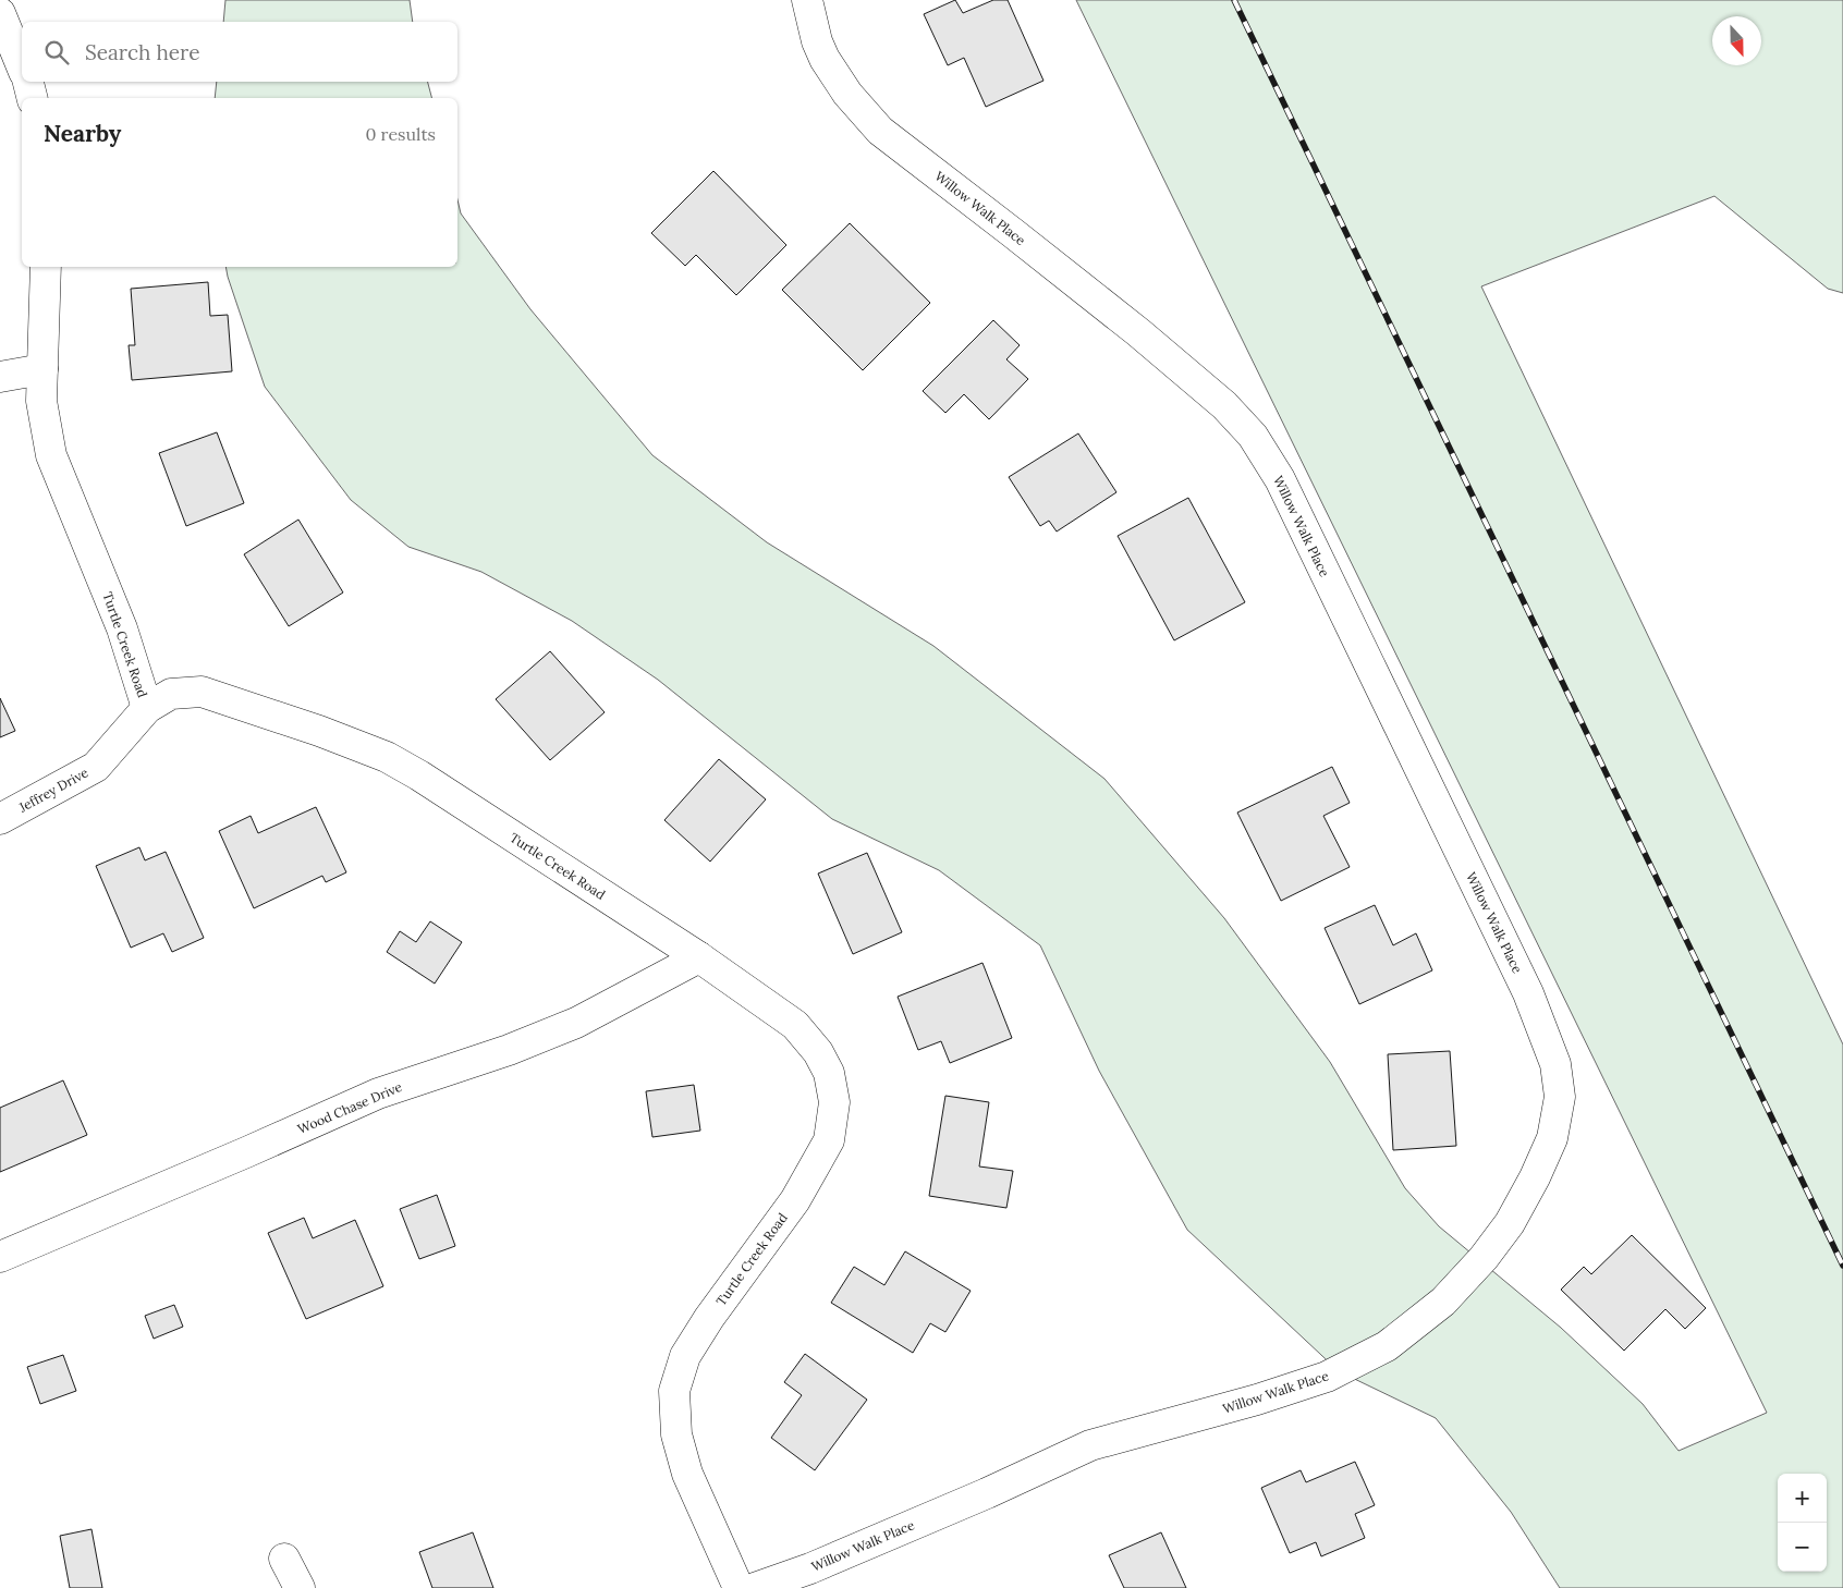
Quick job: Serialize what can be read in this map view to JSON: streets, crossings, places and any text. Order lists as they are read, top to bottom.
{
  "streets": {
    "street": [
      "Willow Walk Place",
      "Turtle Creek Road",
      "Jeffrey Drive",
      "Wood Chase Drive"
    ]
  },
  "crossings": [
    ["Turtle Creek Road", "Jeffrey Drive"],
    ["Turtle Creek Road", "Wood Chase Drive"]
  ],
  "north": "bottom",
  "page": {
    "search": "Search here",
    "heading": ["Nearby", "0 results"],
    "map_buttons": ["+", "−"]
  }
}
